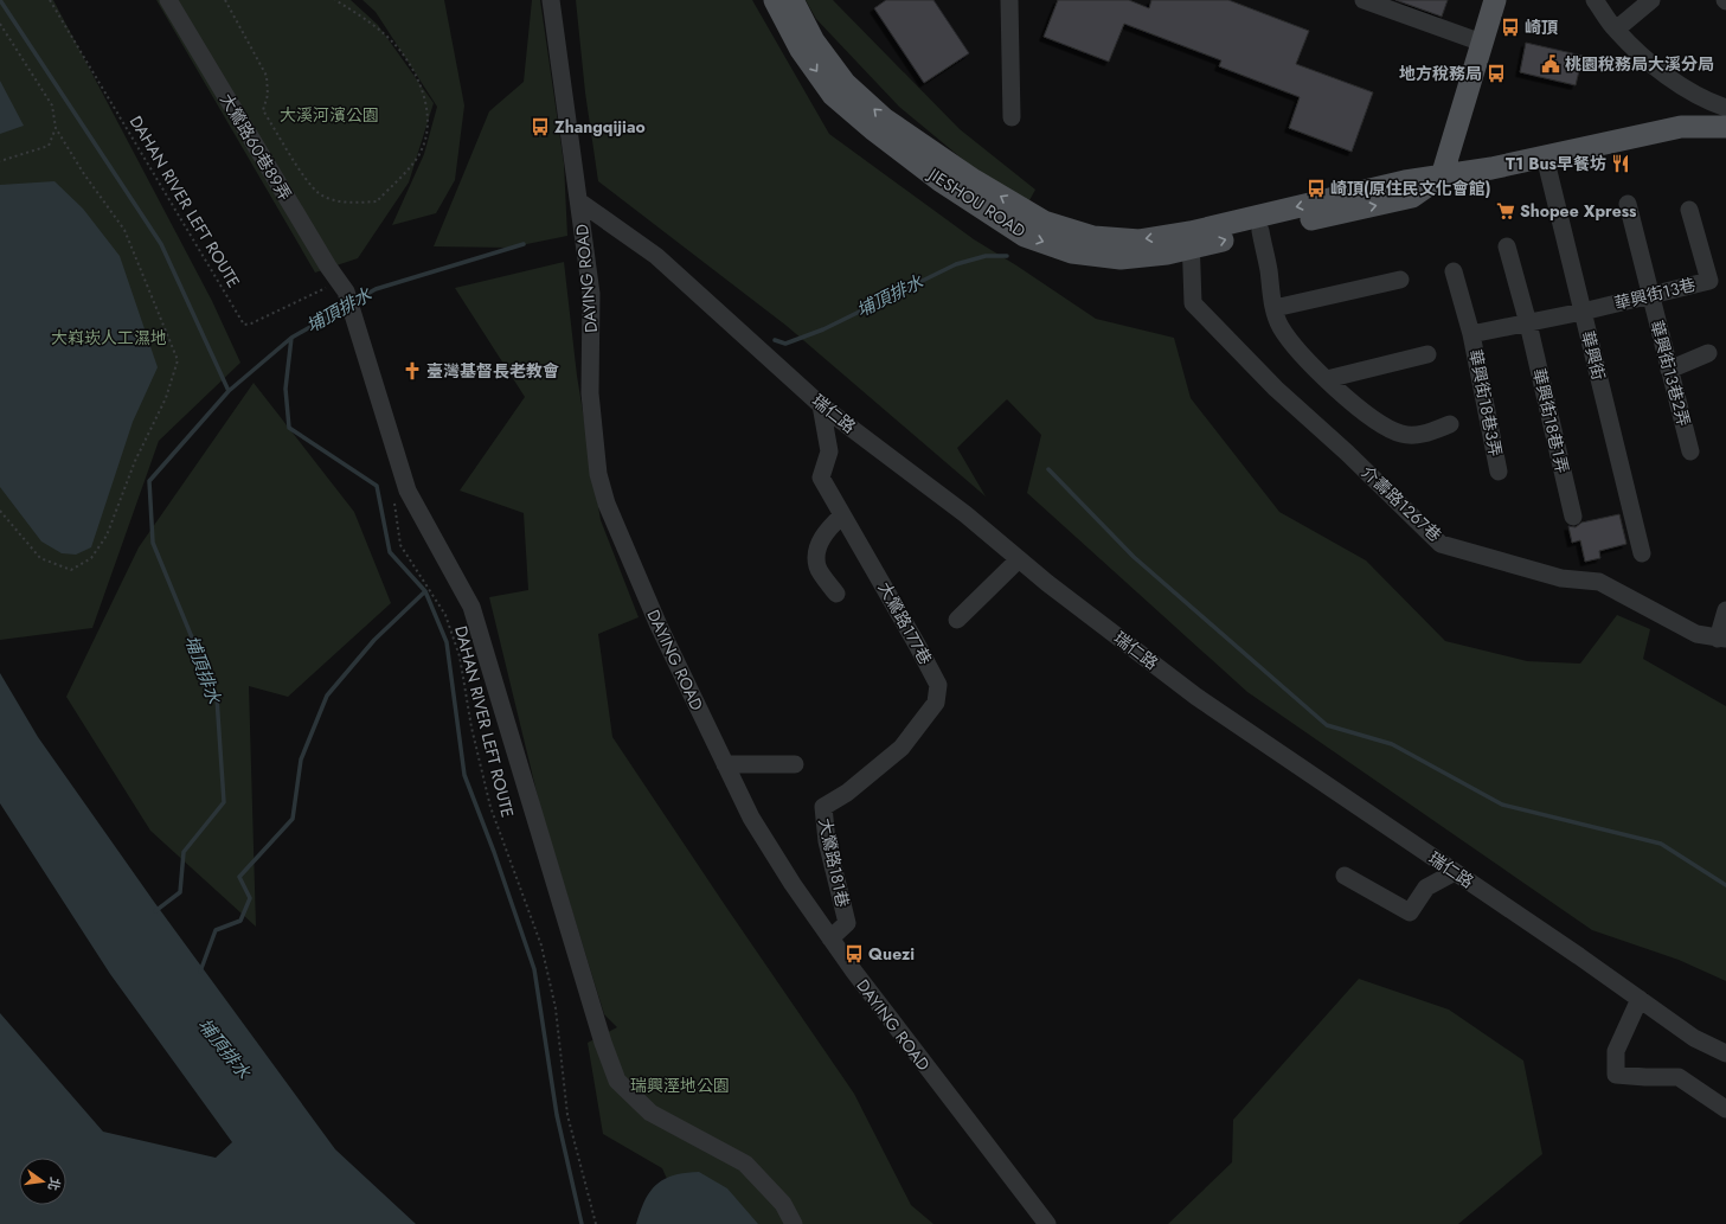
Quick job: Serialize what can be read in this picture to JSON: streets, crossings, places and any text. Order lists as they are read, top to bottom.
{
  "streets": {
    "main road": ["JIESHOU ROAD"],
    "street": [
      "大鶯路60巷89弄",
      "DAYING ROAD",
      "華興街13巷",
      "華興街",
      "華興街13巷2弄",
      "華興街18巷3弄",
      "瑞仁路",
      "華興街18巷1弄",
      "介壽路1267巷",
      "大鶯路177巷",
      "大鶯路181巷"
    ],
    "path": ["DAHAN RIVER LEFT ROUTE"]
  },
  "crossings": [
    ["大鶯路60巷89弄", "DAHAN RIVER LEFT ROUTE"],
    ["JIESHOU ROAD", "華興街"],
    ["JIESHOU ROAD", "介壽路1267巷"],
    ["DAYING ROAD", "瑞仁路"],
    ["DAYING ROAD", "大鶯路181巷"],
    ["華興街13巷", "華興街"],
    ["華興街13巷", "華興街13巷2弄"],
    ["華興街13巷", "華興街18巷3弄"],
    ["華興街13巷", "華興街18巷1弄"],
    ["瑞仁路", "大鶯路177巷"],
    ["大鶯路177巷", "大鶯路181巷"]
  ],
  "water": ["埔頂排水"],
  "parks": ["大溪河濱公園", "大嵙崁人工濕地", "瑞興溼地公園"],
  "places": {
    "bus stop": [
      "崎頂",
      "地方稅務局",
      "Zhangqijiao",
      "崎頂(原住民文化會館)",
      "Quezi"
    ],
    "public building": ["桃園稅務局大溪分局"],
    "restaurant": ["T1 Bus早餐坊"],
    "supermarket": ["Shopee Xpress"],
    "church": ["臺灣基督長老教會"]
  },
  "north": "right"
}
